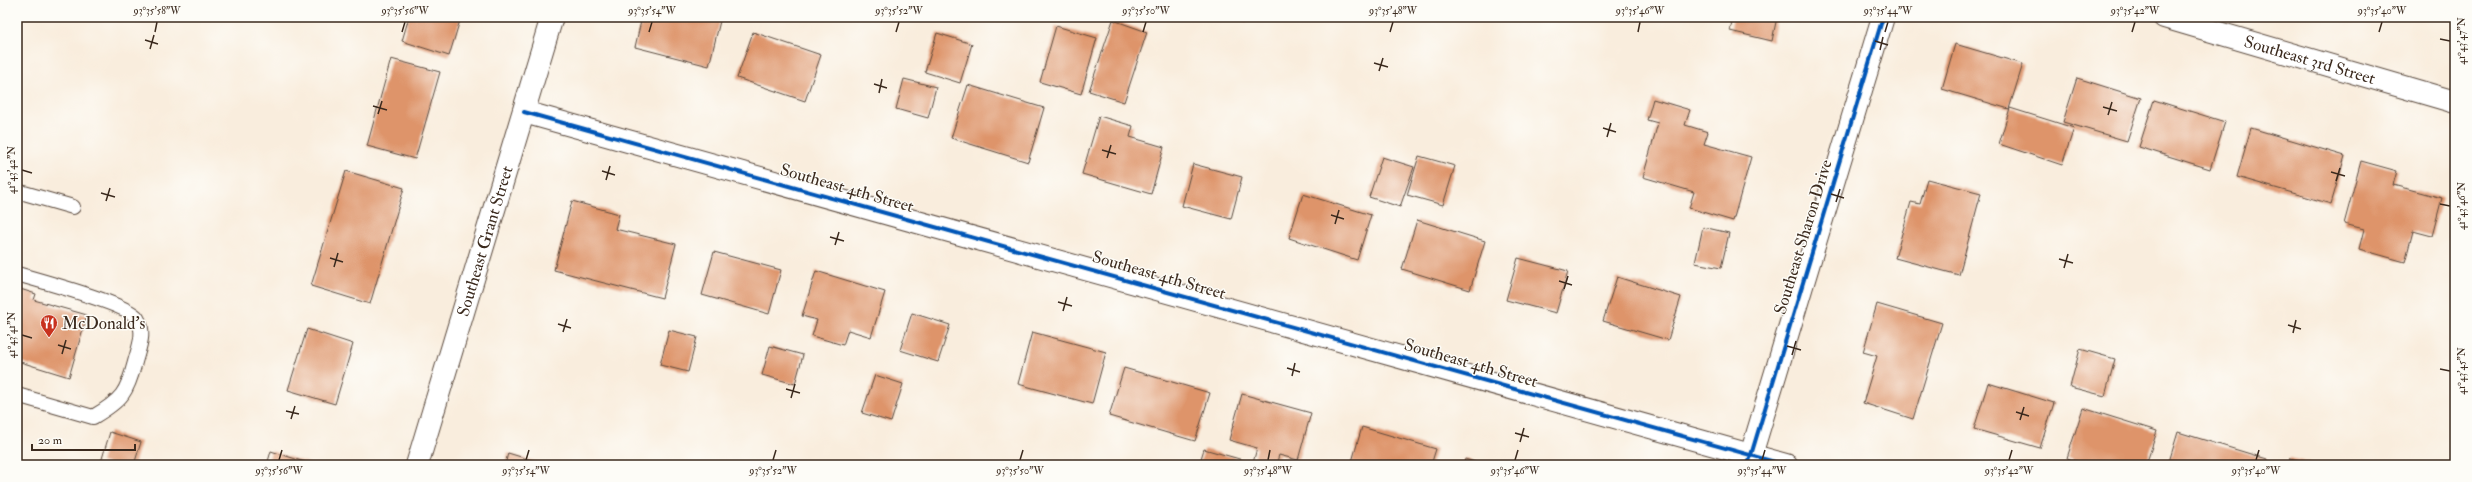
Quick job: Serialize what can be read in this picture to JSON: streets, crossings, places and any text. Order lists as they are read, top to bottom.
{
  "streets": {
    "street": [
      "Southeast 3rd Street",
      "Southeast 4th Street",
      "Southeast Sharon Drive",
      "Southeast Grant Street"
    ]
  },
  "crossings": [
    ["Southeast 4th Street", "Southeast Sharon Drive"],
    ["Southeast 4th Street", "Southeast Grant Street"]
  ],
  "places": {
    "restaurant": ["McDonald's"]
  },
  "scale_bar": "20 m",
  "coordinates": [
    "93°35'58\"W",
    "93°35'56\"W",
    "93°35'54\"W",
    "93°35'52\"W",
    "93°35'50\"W",
    "93°35'48\"W",
    "93°35'46\"W",
    "93°35'44\"W",
    "93°35'42\"W",
    "93°35'40\"W",
    "41°43'47\"N",
    "41°43'42\"N",
    "41°43'46\"N",
    "41°43'41\"N",
    "41°43'45\"N"
  ]
}
